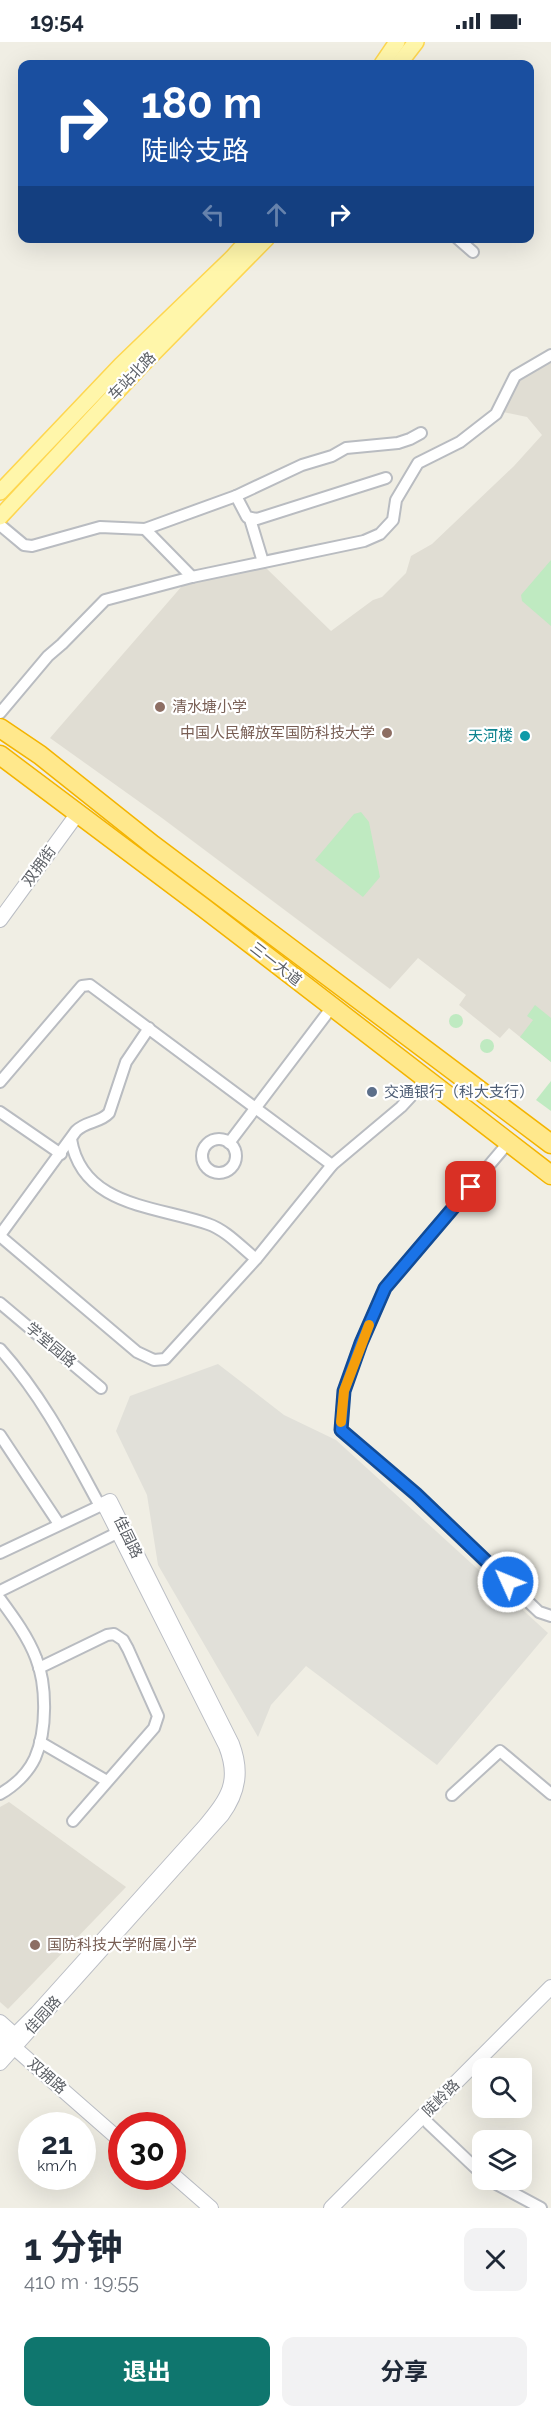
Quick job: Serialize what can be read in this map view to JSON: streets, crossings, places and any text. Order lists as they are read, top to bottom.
{
  "streets": {
    "highway": ["三一大道"],
    "main road": [
      "车站北路",
      "双拥街",
      "佳园路",
      "双拥路",
      "陡岭路"
    ],
    "street": ["学堂园路"]
  },
  "crossings": [
    ["双拥街", "三一大道"],
    ["佳园路", "双拥路"]
  ],
  "places": [
    "清水塘小学",
    "中国人民解放军国防科技大学",
    "天河楼",
    "交通银行（科大支行）",
    "国防科技大学附属小学"
  ],
  "page": {
    "status": "19:54",
    "turn": ["180 m", "陡岭支路"],
    "speed": "21 km/h",
    "limit": "30",
    "heading": ["1 分钟", "410 m · 19:55"],
    "buttons": ["退出", "分享"]
  }
}
